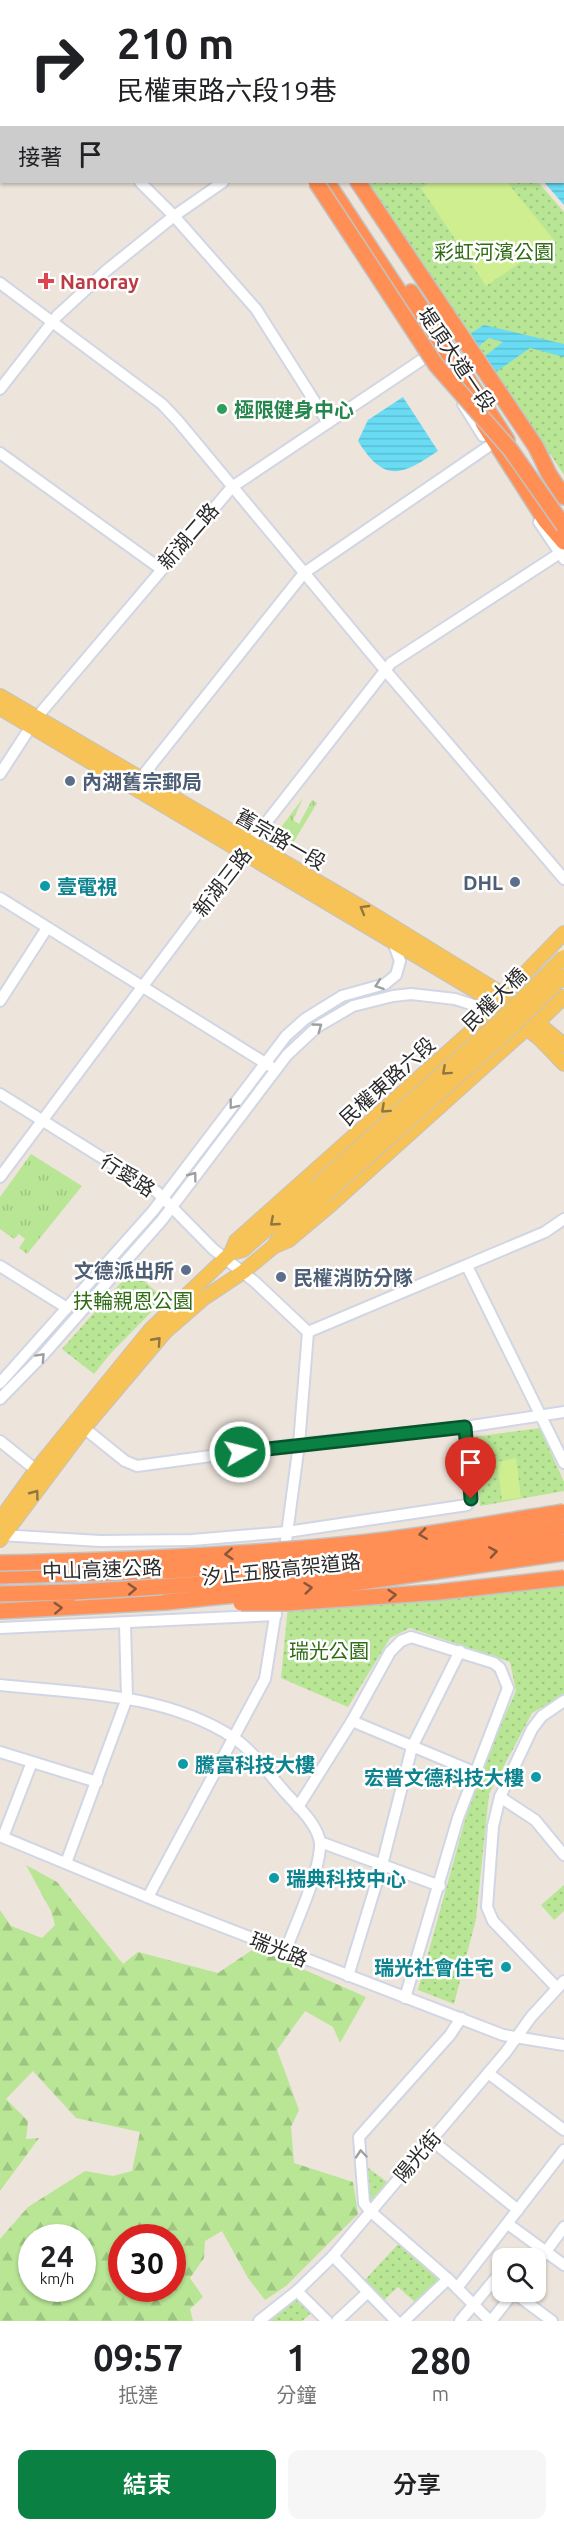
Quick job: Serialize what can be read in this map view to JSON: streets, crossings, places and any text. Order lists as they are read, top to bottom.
{
  "streets": {
    "highway": ["堤頂大道一段", "中山高速公路", "汐止五股高架道路"],
    "main road": ["舊宗路一段", "民權大橋", "民權東路六段"],
    "street": [
      "新湖二路",
      "新湖三路",
      "行愛路",
      "瑞光路",
      "陽光街"
    ]
  },
  "crossings": [
    ["堤頂大道一段", "新湖二路"],
    ["堤頂大道一段", "新湖三路"],
    ["新湖二路", "舊宗路一段"],
    ["舊宗路一段", "新湖三路"],
    ["舊宗路一段", "民權東路六段"],
    ["新湖三路", "行愛路"],
    ["民權大橋", "民權東路六段"],
    ["民權東路六段", "行愛路"],
    ["瑞光路", "陽光街"]
  ],
  "parks": ["彩虹河濱公園", "扶輪親恩公園", "瑞光公園"],
  "places": {
    "health": ["Nanoray"],
    "other": [
      "極限健身中心",
      "內湖舊宗郵局",
      "DHL",
      "壹電視",
      "文德派出所",
      "民權消防分隊",
      "騰富科技大樓",
      "宏普文德科技大樓",
      "瑞典科技中心",
      "瑞光社會住宅"
    ]
  },
  "page": {
    "turn": ["210 m", "民權東路六段19巷"],
    "then": "接著",
    "speed": "24 km/h",
    "limit": "30",
    "eta": [
      "09:57",
      "抵達",
      "1",
      "分鐘",
      "280",
      "m"
    ],
    "buttons": ["結束", "分享"]
  }
}
